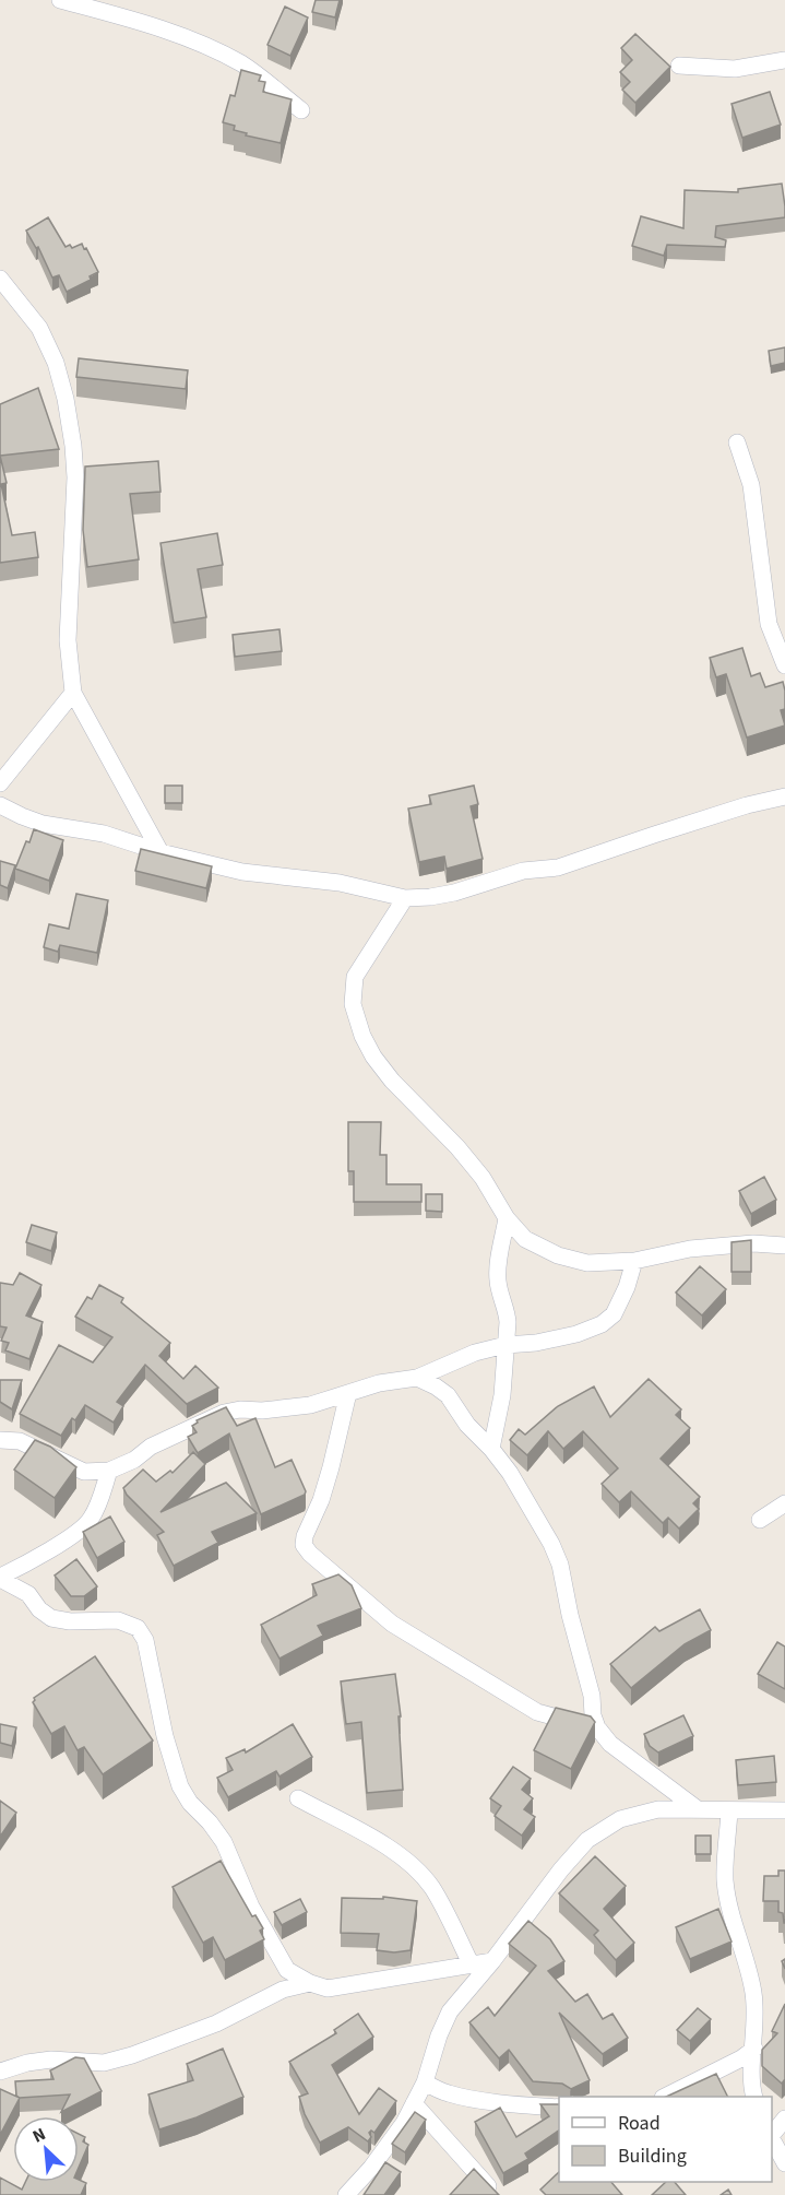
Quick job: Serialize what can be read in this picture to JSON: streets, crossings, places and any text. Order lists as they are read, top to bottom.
{
  "legend": ["Road", "Building"],
  "north": "top left"
}
